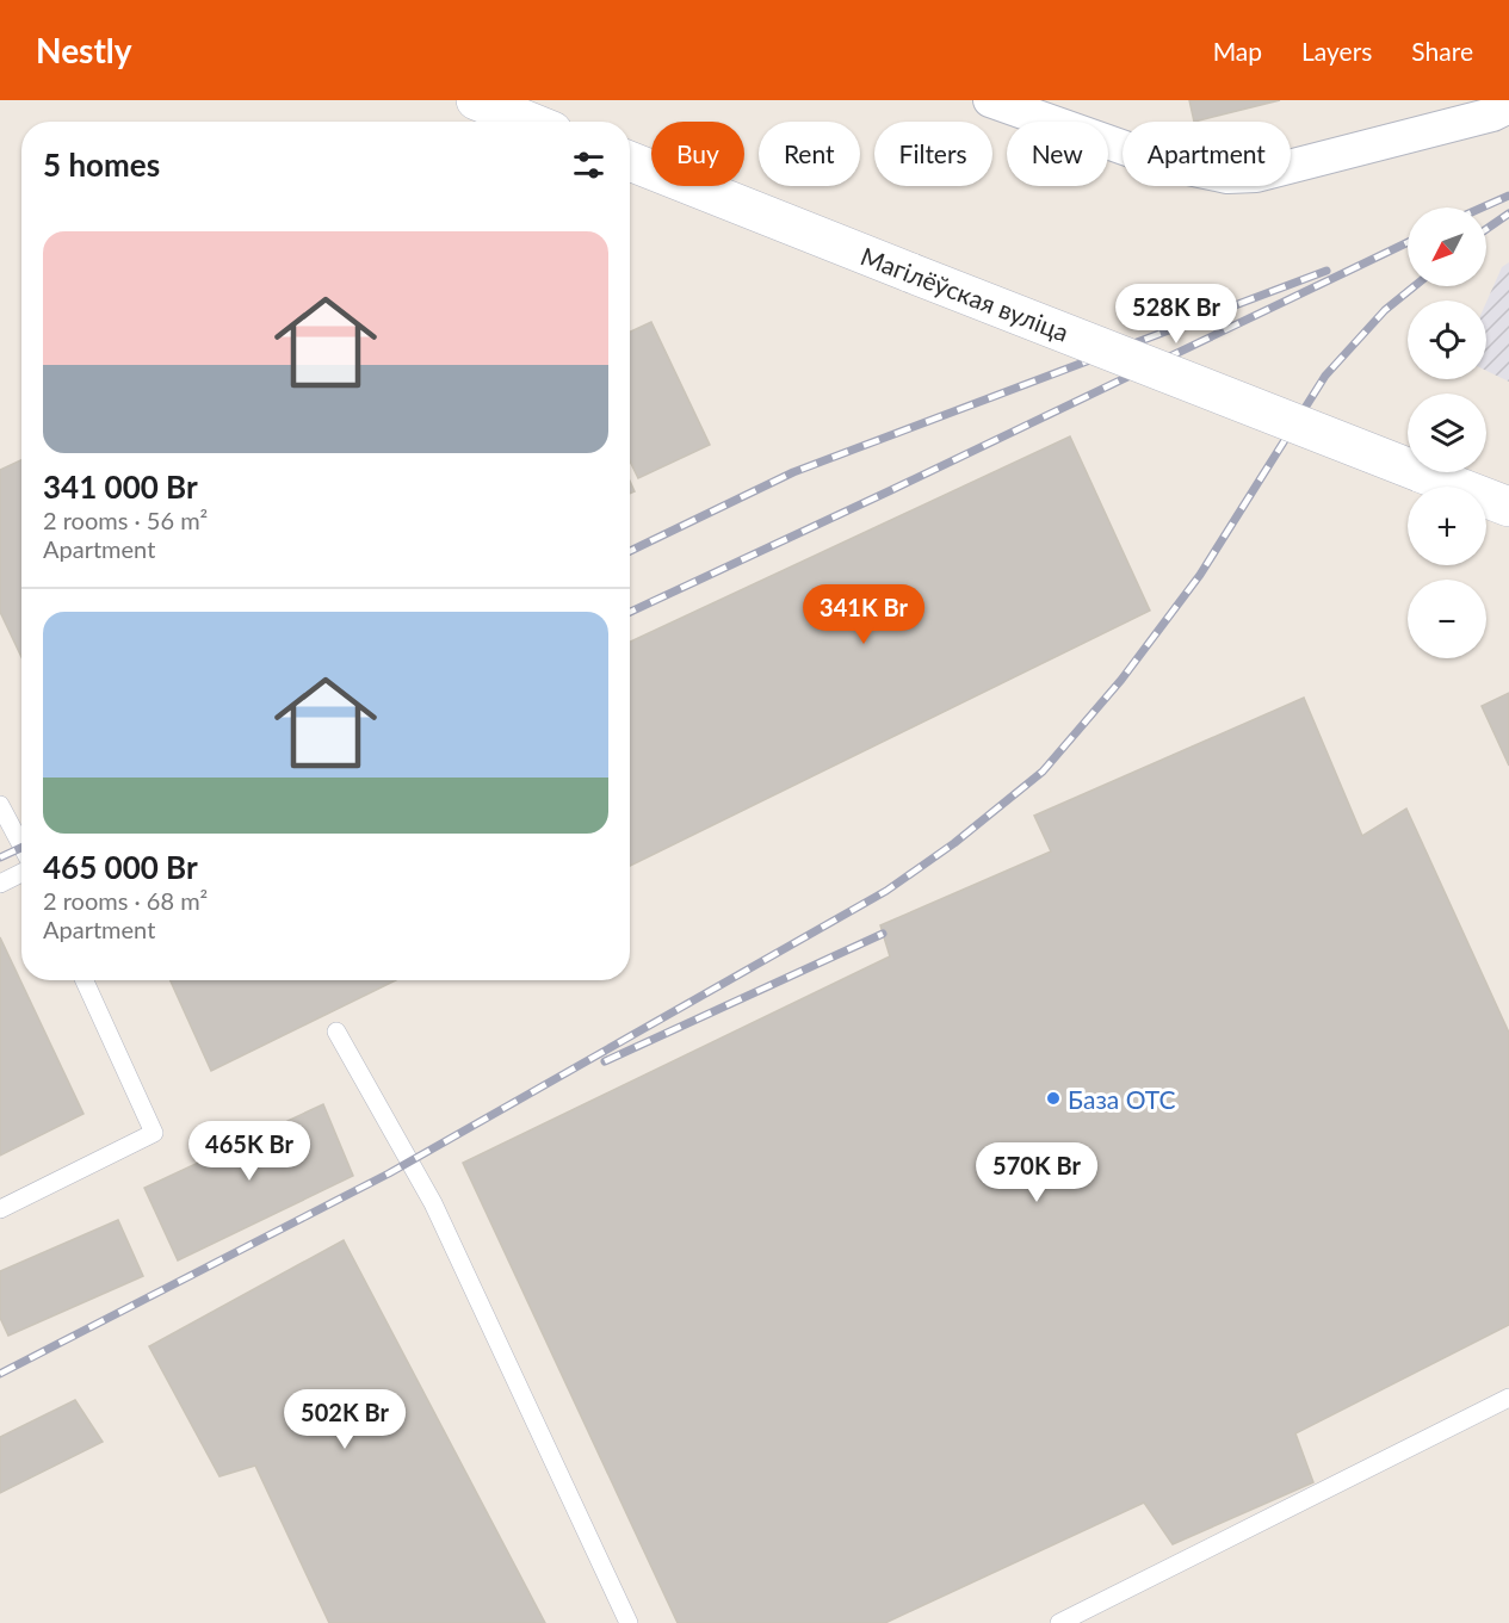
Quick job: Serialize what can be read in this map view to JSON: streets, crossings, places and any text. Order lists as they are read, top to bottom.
{
  "streets": {
    "street": ["Магілёўская вуліца"]
  },
  "places": ["База ОТС"],
  "north": "bottom left",
  "page": {
    "header": "Nestly",
    "nav": ["Map", "Layers", "Share"],
    "chip": [
      "Buy",
      "Rent",
      "Filters",
      "New",
      "Apartment"
    ],
    "heading": "5 homes",
    "map_buttons": ["+", "−"],
    "list": [
      {
        "name": "341 000 Br",
        "note": "2 rooms · 56 m² · Apartment"
      },
      {
        "name": "465 000 Br",
        "note": "2 rooms · 68 m² · Apartment"
      }
    ],
    "price": [
      "528K Br",
      "341K Br",
      "465K Br",
      "570K Br",
      "502K Br"
    ]
  }
}
